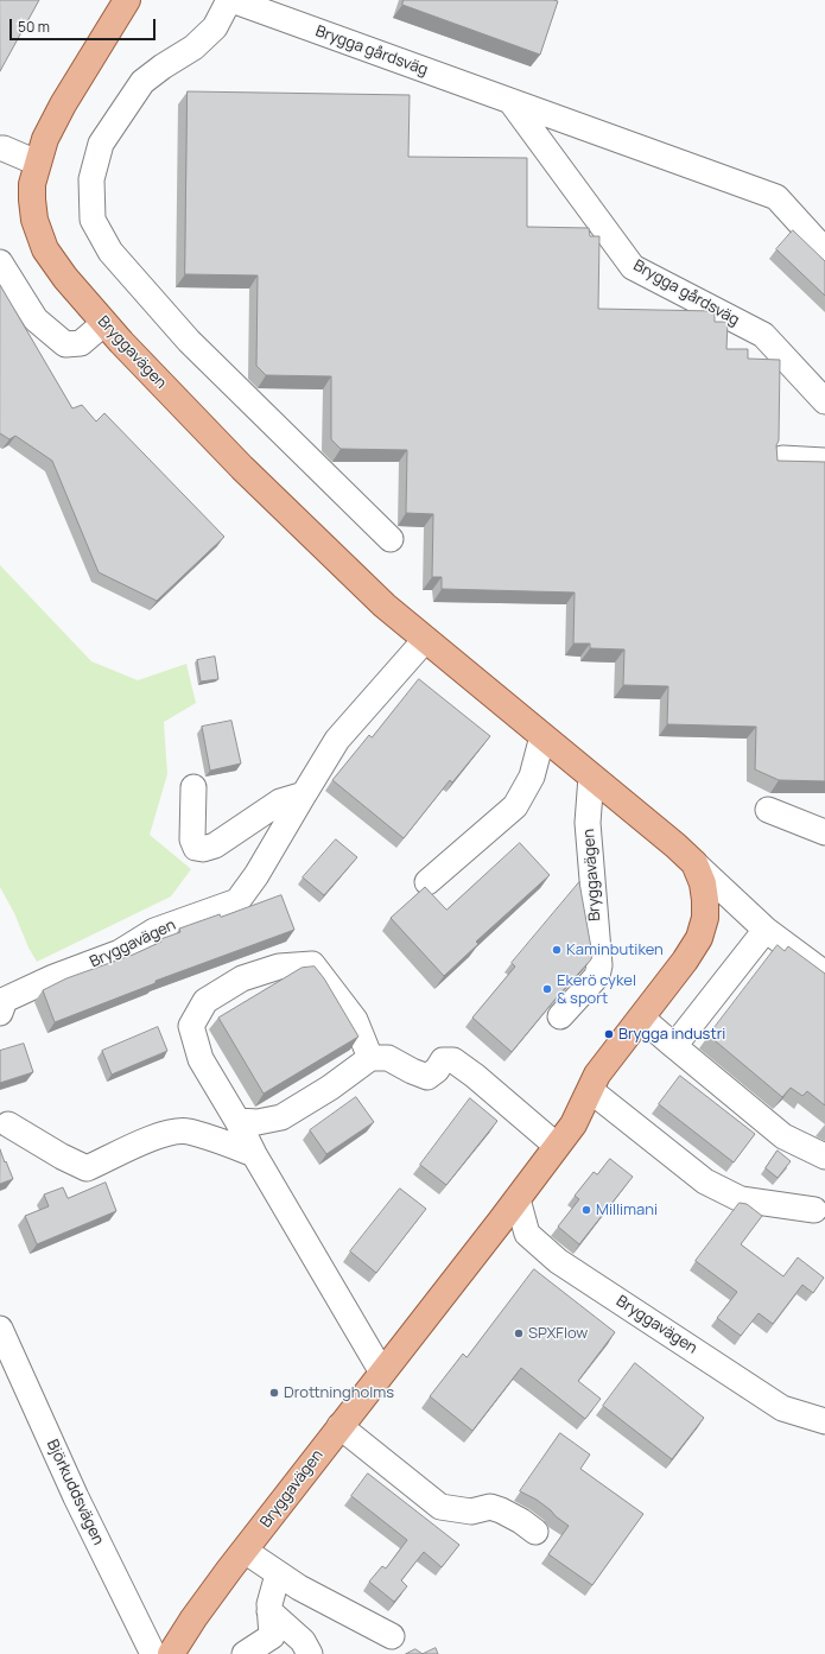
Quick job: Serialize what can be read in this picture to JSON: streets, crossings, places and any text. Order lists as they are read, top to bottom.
{
  "streets": {
    "main road": ["Bryggavägen"],
    "street": ["Brygga gårdsväg", "Björkuddsvägen"]
  },
  "places": [
    "Kaminbutiken",
    "Ekerö cykel & sport",
    "Brygga industri",
    "Millimani",
    "SPXFlow",
    "Drottningholms"
  ],
  "scale_bar": "50 m"
}
